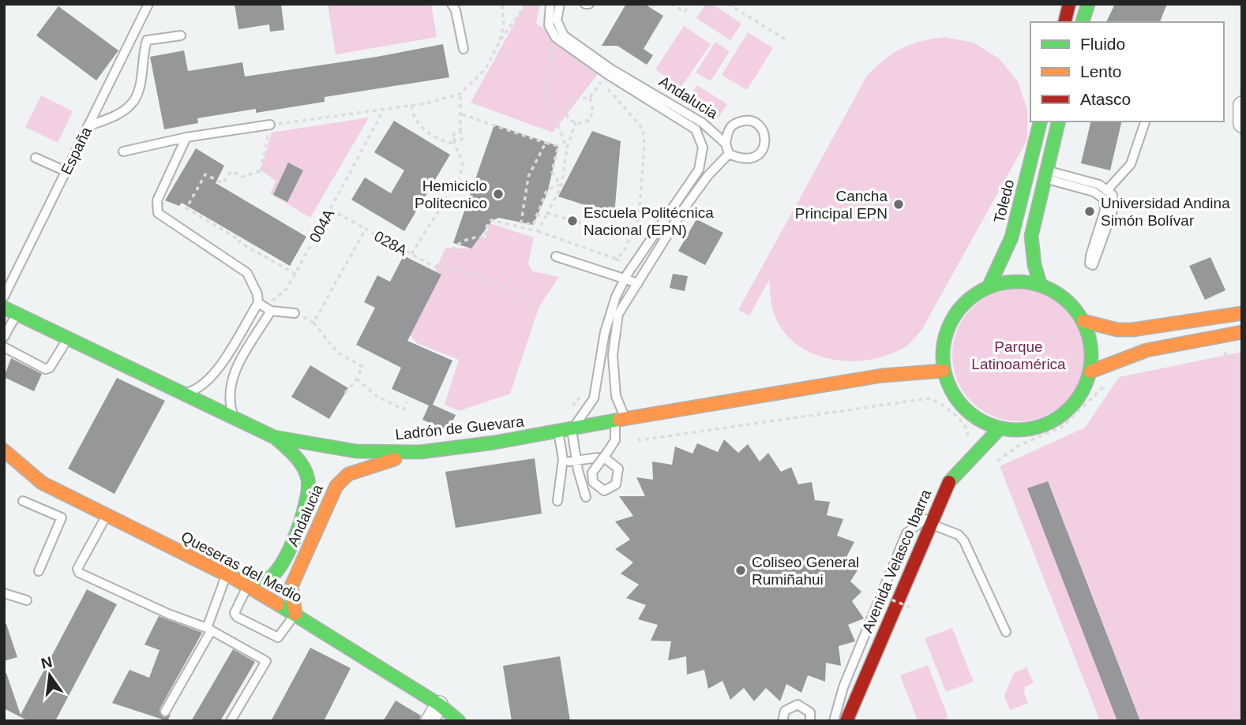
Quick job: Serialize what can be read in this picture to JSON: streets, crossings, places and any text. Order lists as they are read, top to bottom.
{
  "streets": {
    "main road": [
      "Andalucia",
      "Toledo",
      "Ladrón de Guevara",
      "Avenida Velasco Ibarra",
      "Queseras del Medio"
    ],
    "lane": ["España"],
    "path": ["004A", "028A"]
  },
  "crossings": [
    ["Andalucia", "Ladrón de Guevara"],
    ["Andalucia", "Queseras del Medio"],
    ["Toledo", "Ladrón de Guevara"],
    ["Toledo", "Avenida Velasco Ibarra"],
    ["Ladrón de Guevara", "Avenida Velasco Ibarra"]
  ],
  "parks": ["Parque Latinoamérica"],
  "places": [
    "Hemiciclo Politecnico",
    "Cancha Principal EPN",
    "Universidad Andina Simón Bolívar",
    "Escuela Politécnica Nacional (EPN)",
    "Coliseo General Rumiñahui"
  ],
  "legend": ["Fluido", "Lento", "Atasco"],
  "north": "top"
}
